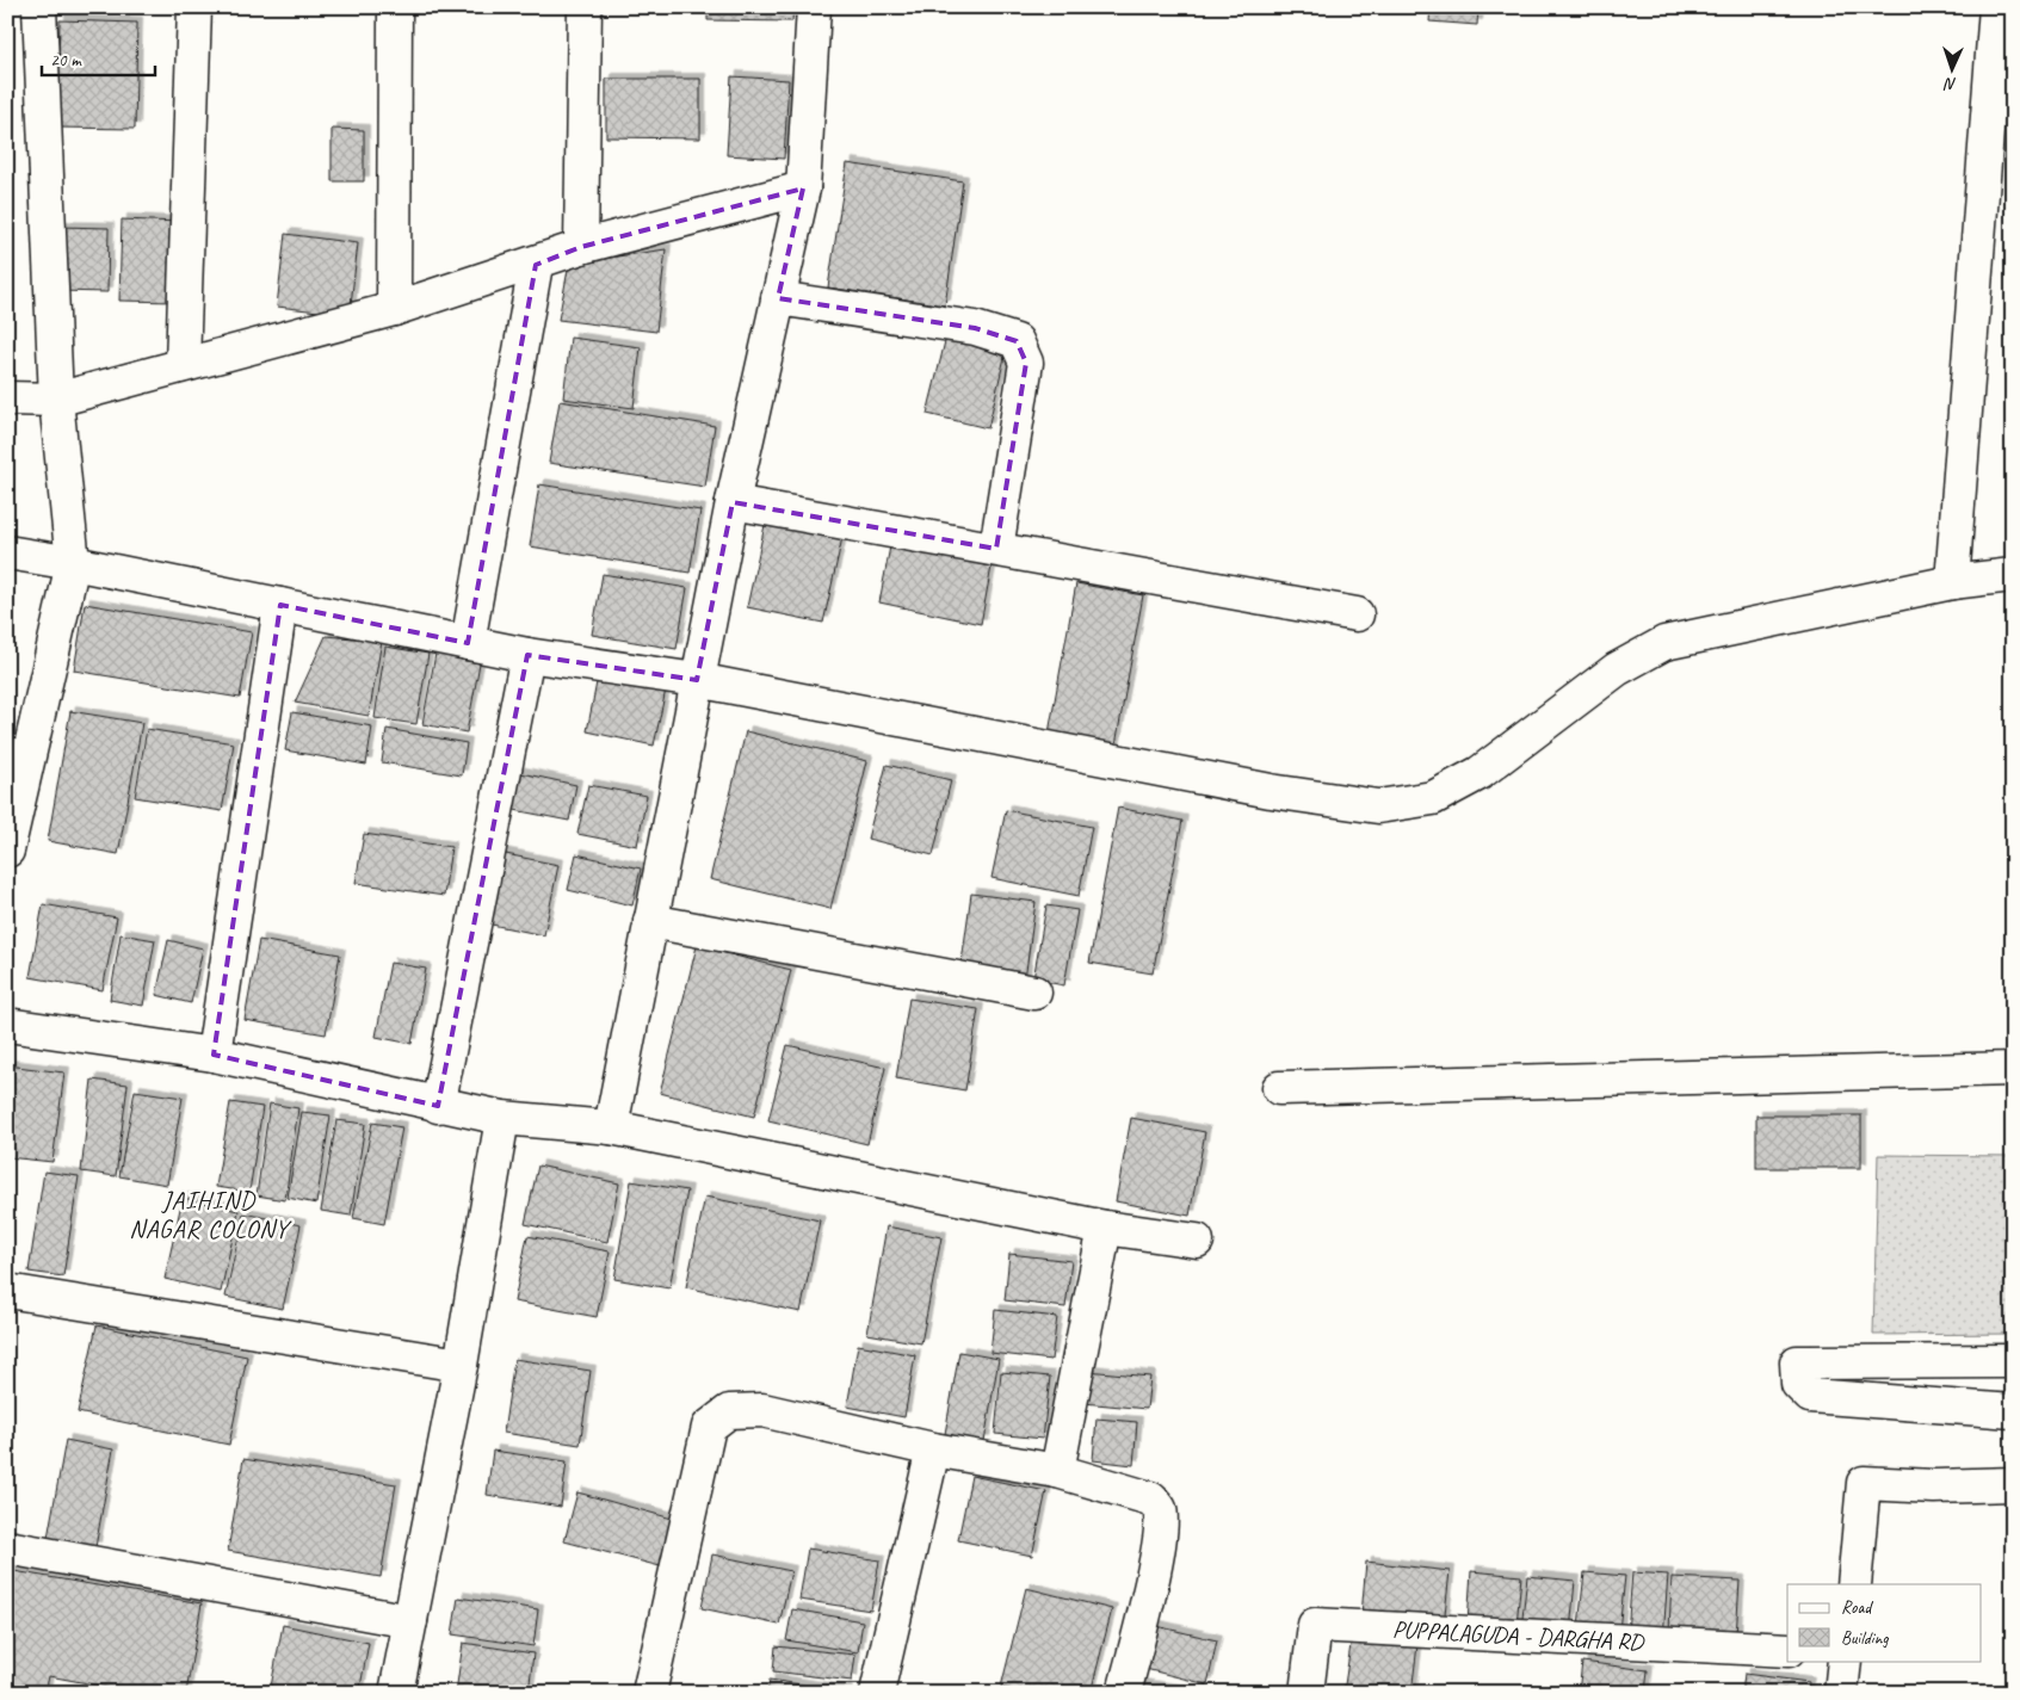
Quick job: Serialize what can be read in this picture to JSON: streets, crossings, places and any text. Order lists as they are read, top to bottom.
{
  "streets": {
    "street": ["PUPPALAGUDA - DARGHA RD"]
  },
  "districts": ["JAIHIND NAGAR COLONY"],
  "legend": ["Road", "Building"],
  "scale_bar": "20 m",
  "north": "bottom"
}
